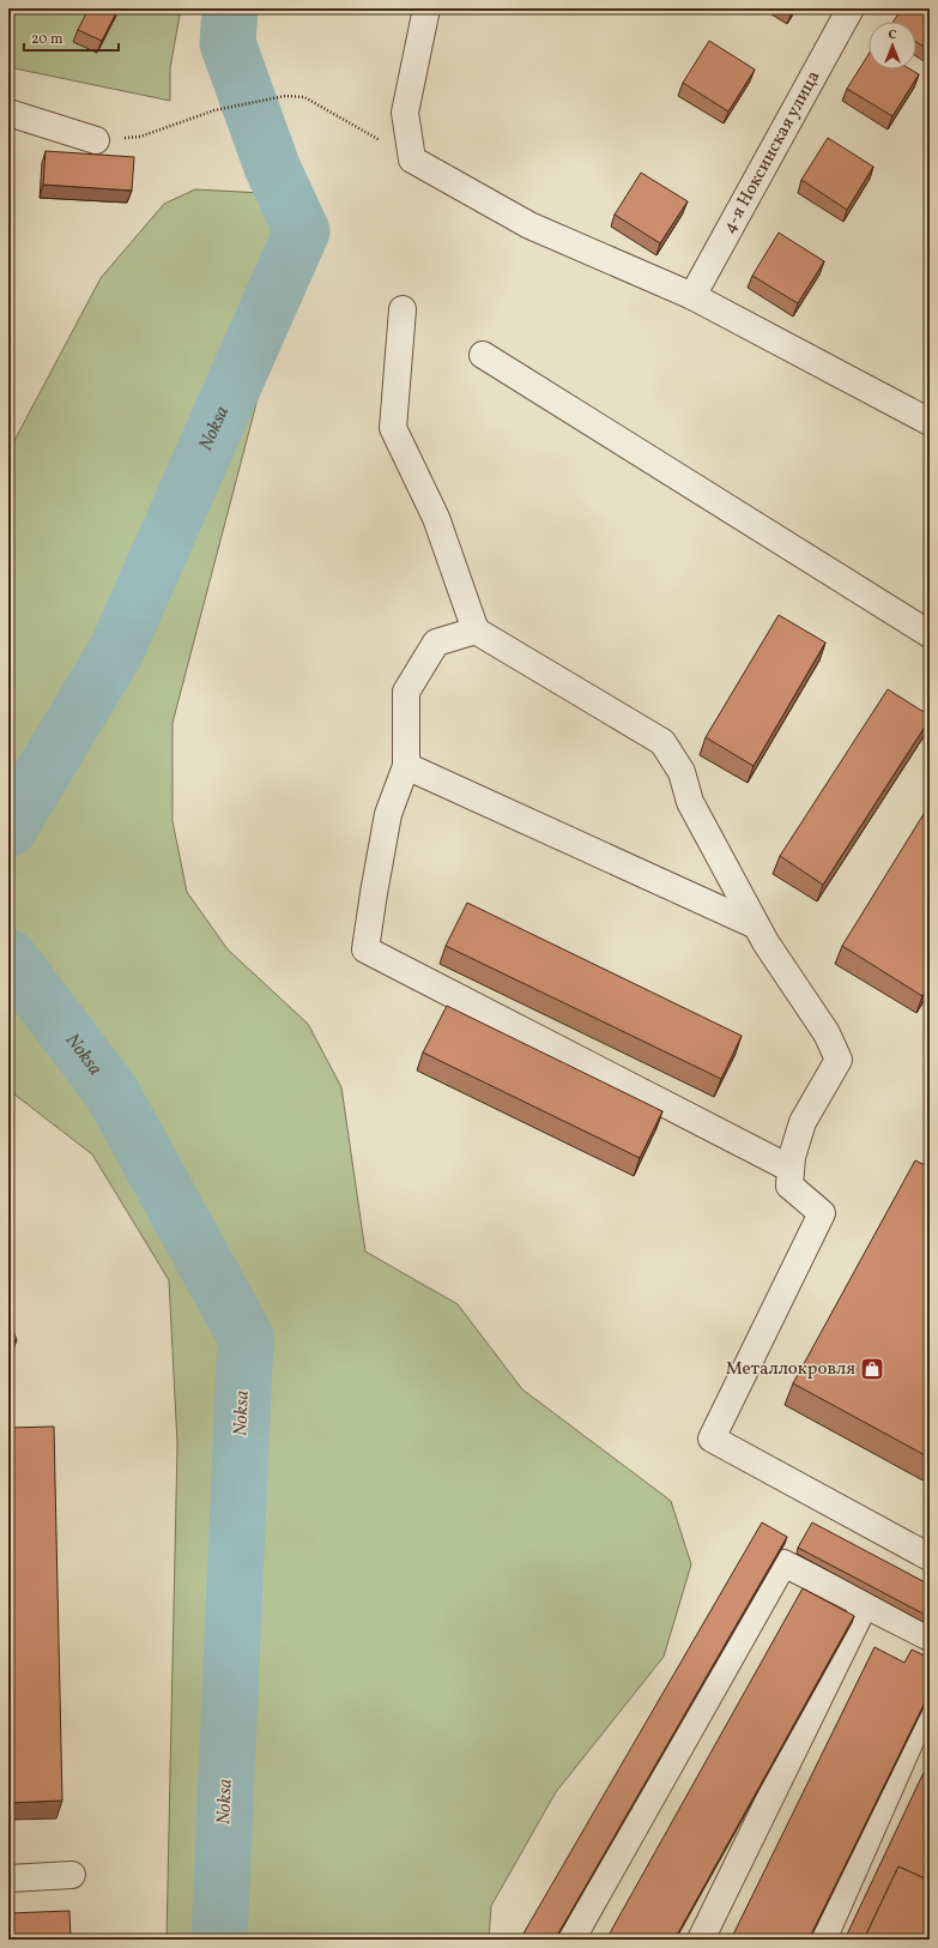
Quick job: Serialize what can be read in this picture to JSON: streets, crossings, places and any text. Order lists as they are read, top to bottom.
{
  "streets": {
    "street": ["4-я Ноксинская улица"]
  },
  "water": ["Noksa"],
  "places": {
    "shop": ["Металлокровля"]
  },
  "scale_bar": "20 m",
  "north": "top"
}
